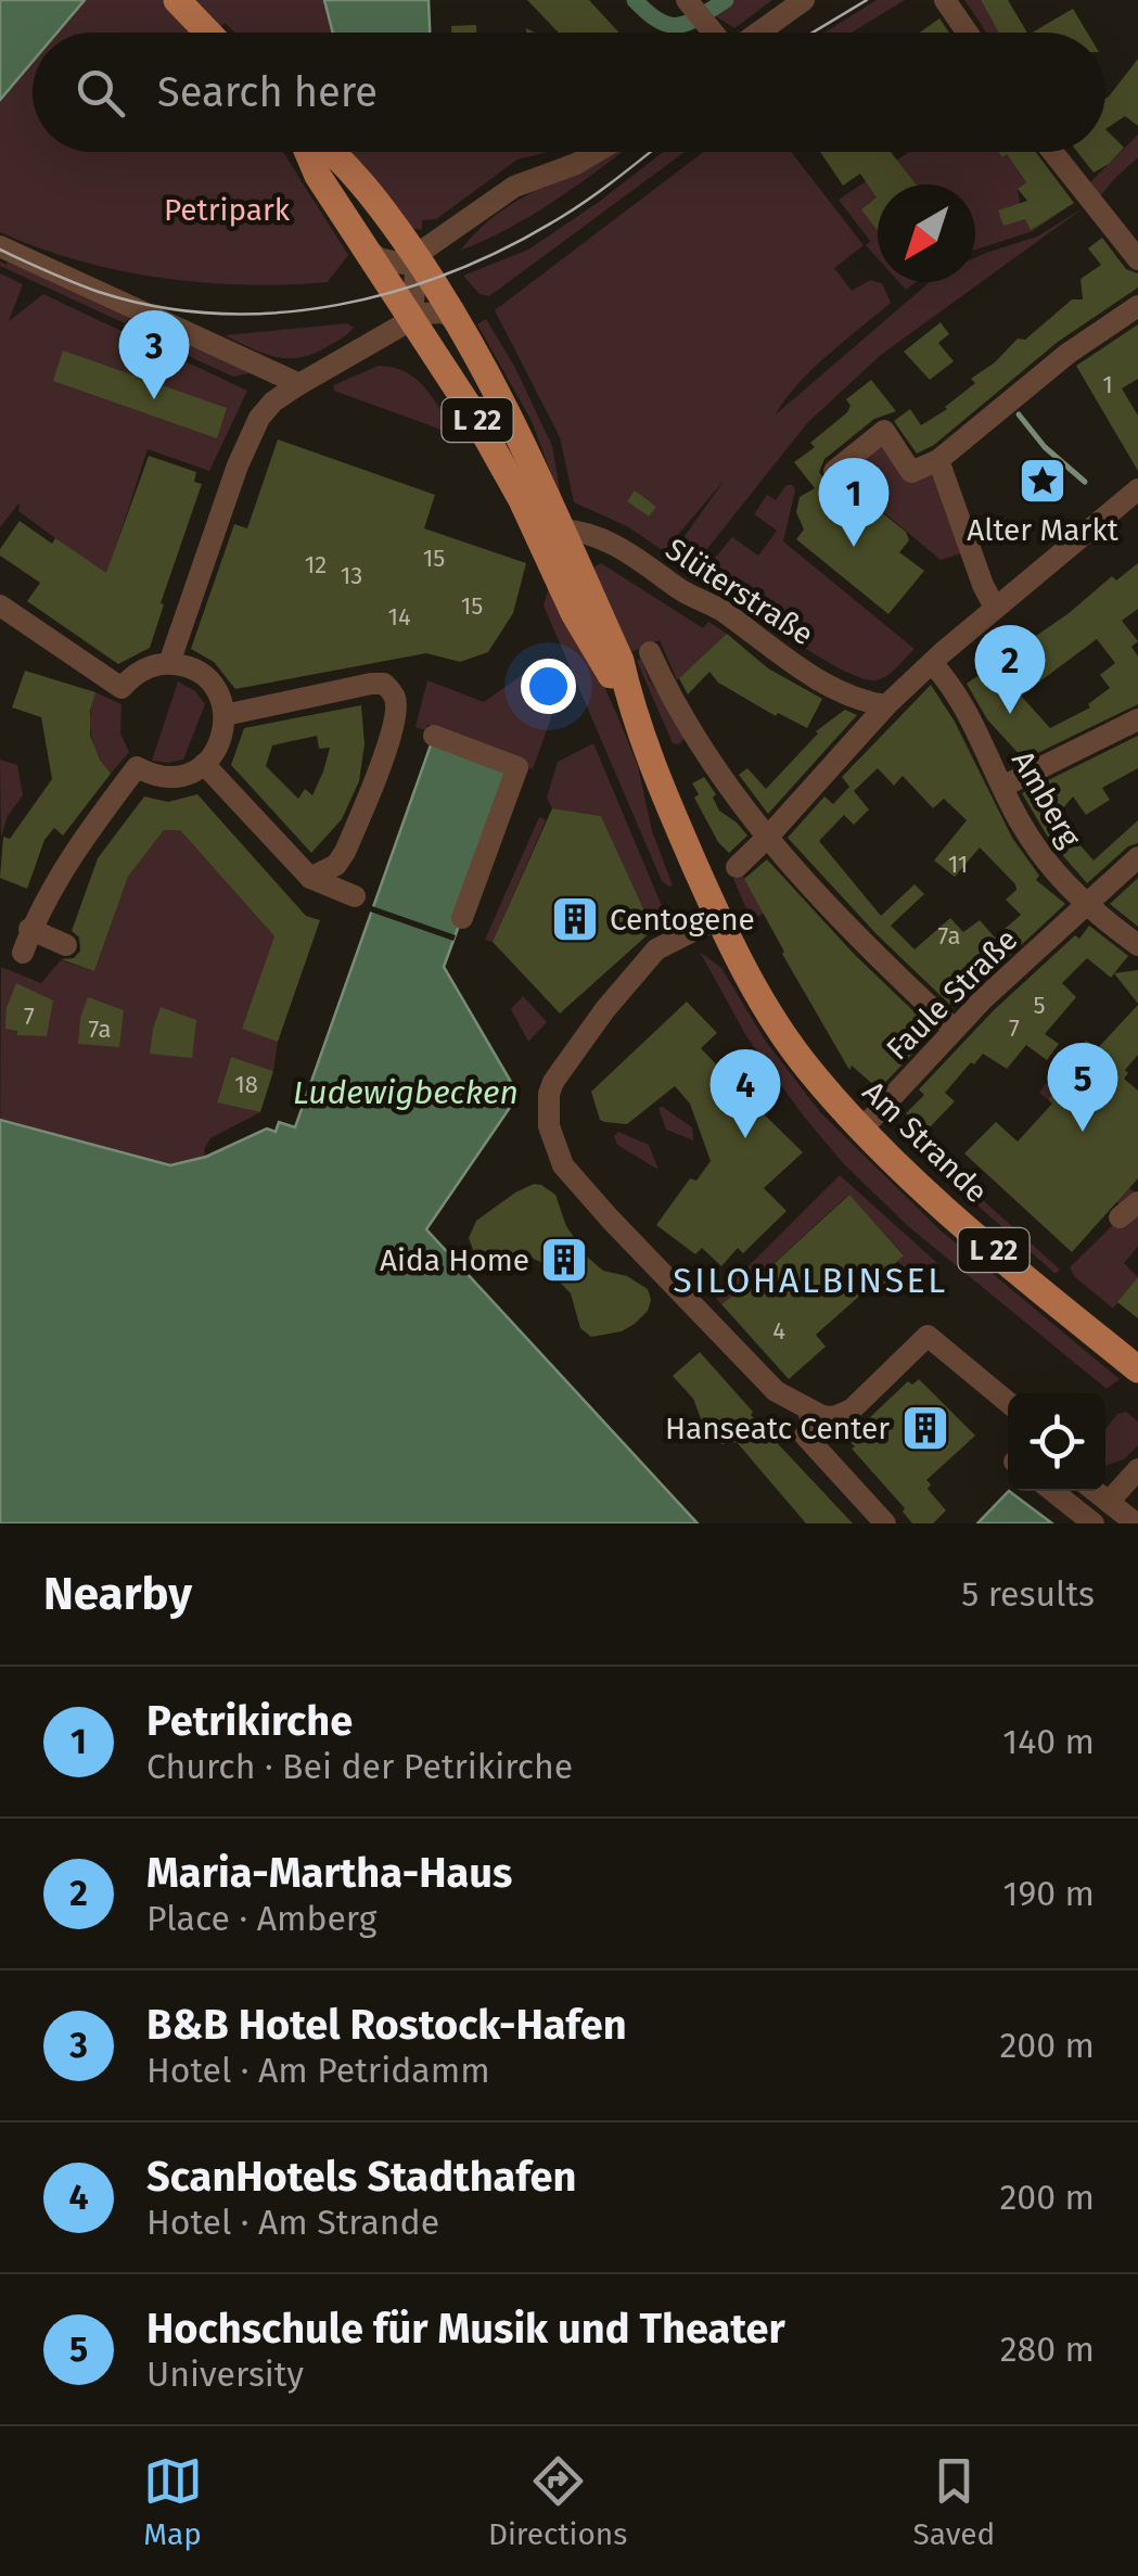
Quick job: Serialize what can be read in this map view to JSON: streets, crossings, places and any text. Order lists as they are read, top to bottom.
{
  "streets": {
    "main road": ["L 22", "Am Strande"],
    "street": ["Slüterstraße", "Amberg", "Faule Straße"]
  },
  "crossings": [
    ["L 22", "Am Strande"],
    ["Slüterstraße", "Am Strande"],
    ["Amberg", "Faule Straße"],
    ["Faule Straße", "Am Strande"]
  ],
  "districts": ["SILOHALBINSEL"],
  "water": ["Ludewigbecken"],
  "parks": ["Petripark"],
  "places": {
    "place": ["Alter Markt"],
    "building": ["Centogene", "Aida Home", "Hanseatc Center"]
  },
  "house_numbers": [
    "1",
    "15",
    "12",
    "13",
    "15",
    "14",
    "11",
    "7a",
    "5",
    "7",
    "7",
    "7a",
    "18",
    "4"
  ],
  "north": "bottom left",
  "page": {
    "search": "Search here",
    "pins": [
      "3",
      "1",
      "2",
      "5",
      "4"
    ],
    "heading": ["Nearby", "5 results"],
    "list": [
      {
        "mark": "1",
        "name": "Petrikirche",
        "note": "Church · Bei der Petrikirche",
        "value": "140 m"
      },
      {
        "mark": "2",
        "name": "Maria-Martha-Haus",
        "note": "Place · Amberg",
        "value": "190 m"
      },
      {
        "mark": "3",
        "name": "B&B Hotel Rostock-Hafen",
        "note": "Hotel · Am Petridamm",
        "value": "200 m"
      },
      {
        "mark": "4",
        "name": "ScanHotels Stadthafen",
        "note": "Hotel · Am Strande",
        "value": "200 m"
      },
      {
        "mark": "5",
        "name": "Hochschule für Musik und Theater",
        "note": "University",
        "value": "280 m"
      }
    ],
    "nav": ["Map", "Directions", "Saved"]
  }
}
